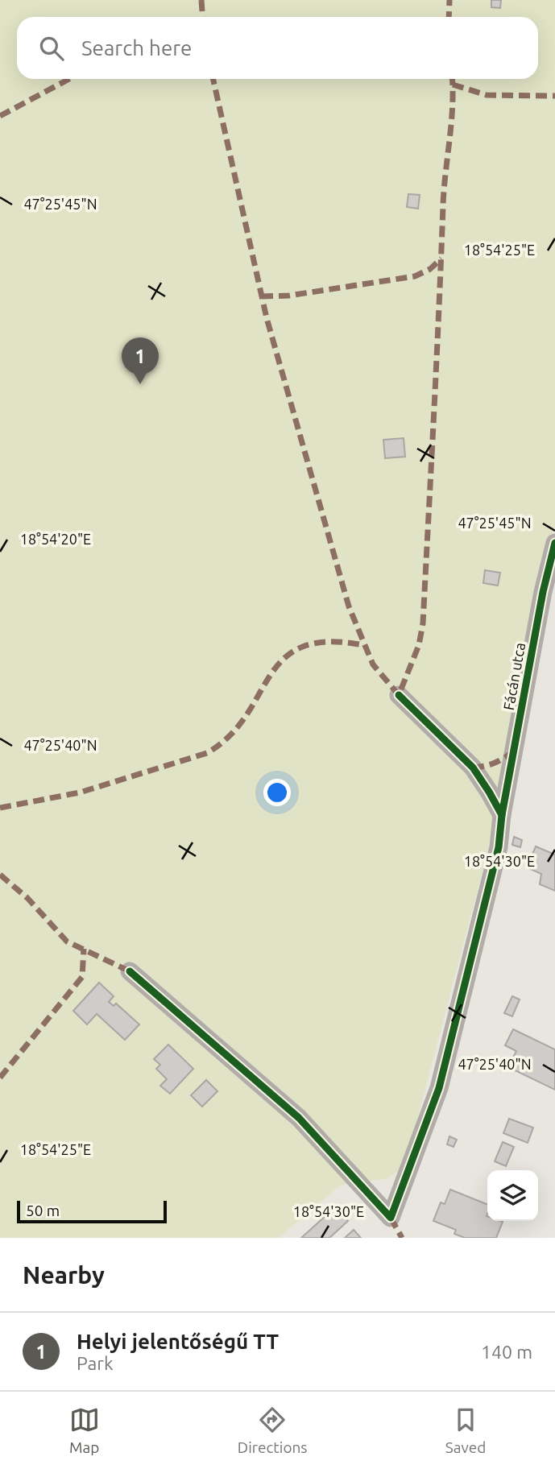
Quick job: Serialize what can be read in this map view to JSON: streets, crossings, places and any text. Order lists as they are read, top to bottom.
{
  "streets": {
    "street": ["Fácán utca"]
  },
  "scale_bar": "50 m",
  "page": {
    "search": "Search here",
    "pins": "1",
    "scale": "50 m",
    "heading": "Nearby",
    "list": [
      {
        "mark": "1",
        "name": "Helyi jelentőségű TT",
        "note": "Park",
        "value": "140 m"
      }
    ],
    "nav": ["Map", "Directions", "Saved"]
  },
  "coordinates": [
    "47°25'45\"N",
    "18°54'25\"E",
    "18°54'20\"E",
    "47°25'40\"N",
    "18°54'30\"E"
  ]
}
